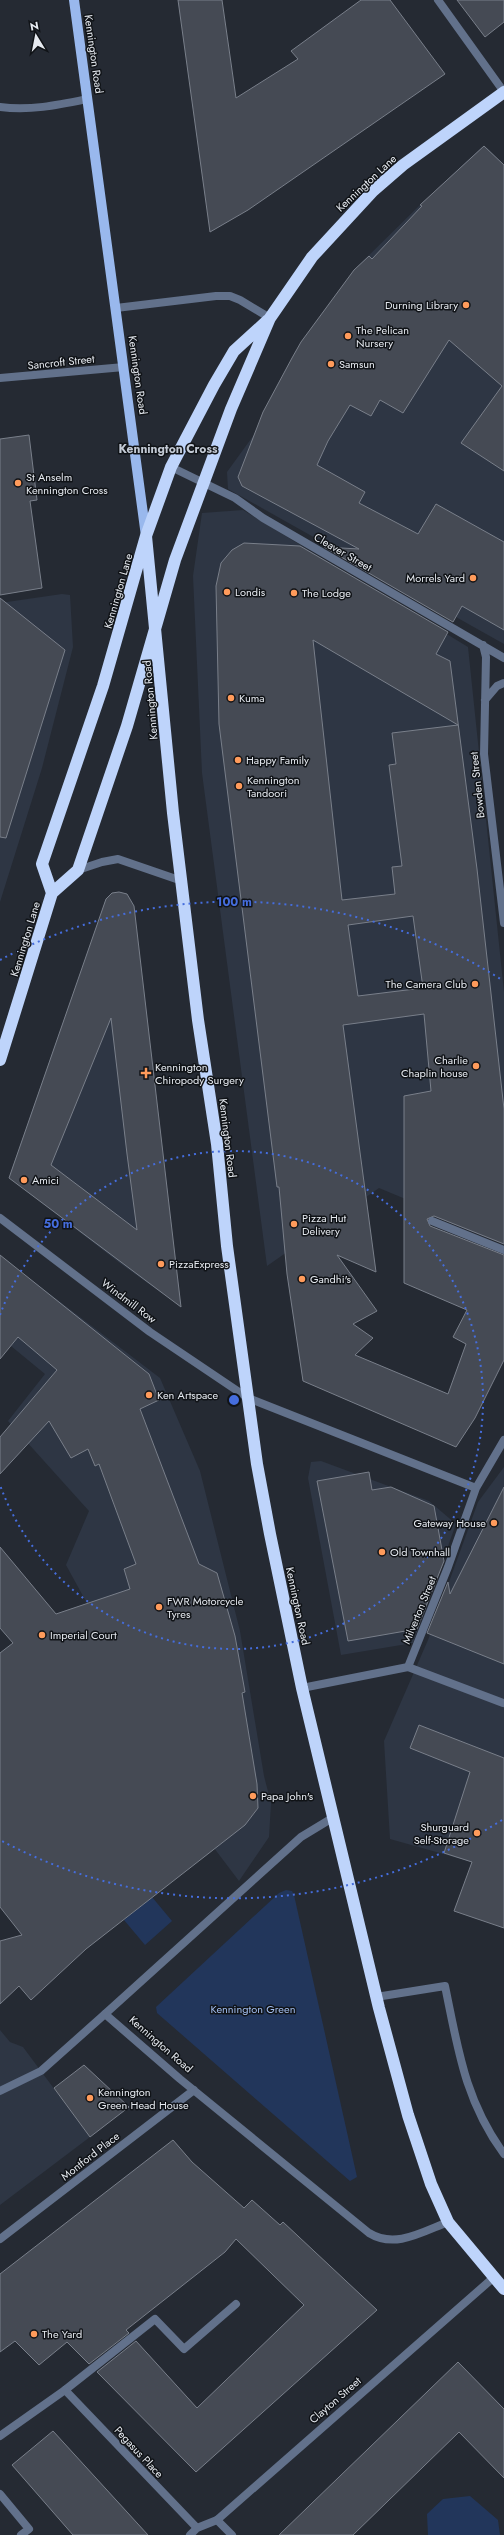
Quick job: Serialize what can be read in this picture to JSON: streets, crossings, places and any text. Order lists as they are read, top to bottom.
{
  "streets": {
    "highway": ["Kennington Road", "Kennington Lane"],
    "street": [
      "Sancroft Street",
      "Cleaver Street",
      "Bowden Street",
      "Windmill Row",
      "Milverton Street",
      "Montford Place",
      "Clayton Street",
      "Pegasus Place"
    ]
  },
  "crossings": [
    ["Kennington Road", "Kennington Lane"],
    ["Kennington Road", "Sancroft Street"],
    ["Kennington Road", "Windmill Row"],
    ["Kennington Road", "Montford Place"],
    ["Kennington Road", "Clayton Street"],
    ["Kennington Lane", "Cleaver Street"],
    ["Cleaver Street", "Bowden Street"],
    ["Clayton Street", "Pegasus Place"]
  ],
  "districts": ["Kennington Cross"],
  "parks": ["Kennington Green"],
  "places": {
    "other": [
      "Durning Library",
      "The Pelican Nursery",
      "Samsun",
      "St Anselm Kennington Cross",
      "Morrels Yard",
      "Londis",
      "The Lodge",
      "Kuma",
      "Happy Family",
      "Kennington Tandoori",
      "The Camera Club",
      "Charlie Chaplin house",
      "Amici",
      "Pizza Hut Delivery",
      "PizzaExpress",
      "Gandhi's",
      "Ken Artspace",
      "Gateway House",
      "Old Townhall",
      "FWR Motorcycle Tyres",
      "Imperial Court",
      "Papa John's",
      "Shurguard Self-Storage",
      "Kennington Green Head House",
      "The Yard"
    ],
    "health": ["Kennington Chiropody Surgery"]
  },
  "north": "top",
  "rings": ["100 m", "50 m"]
}
